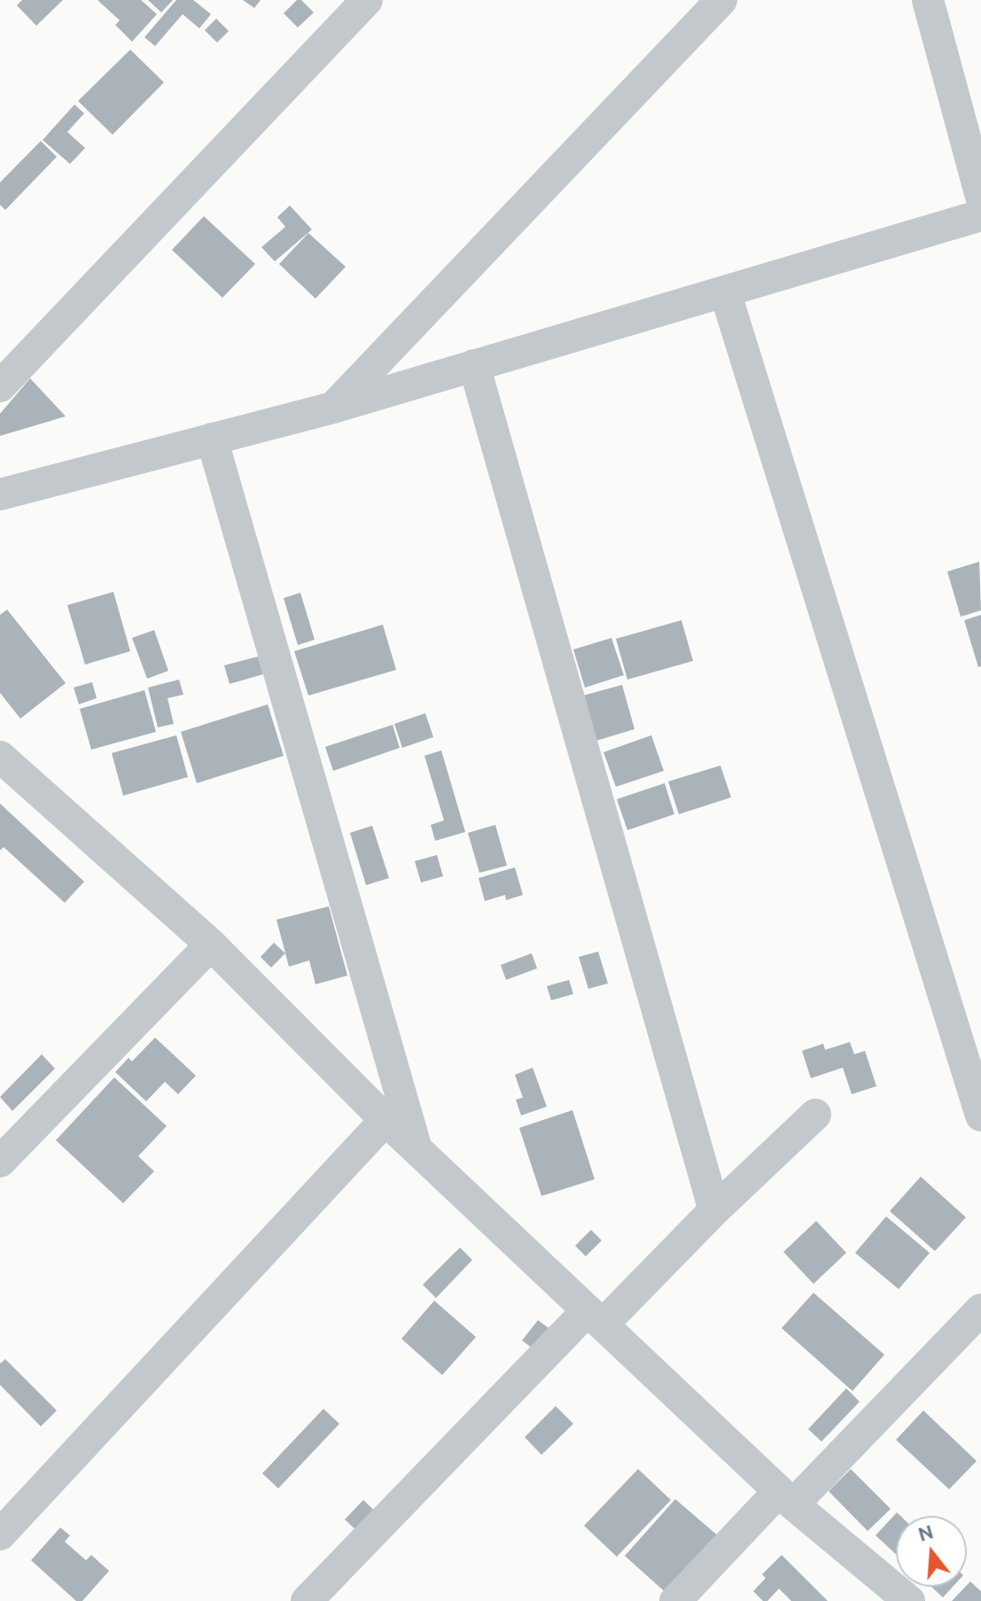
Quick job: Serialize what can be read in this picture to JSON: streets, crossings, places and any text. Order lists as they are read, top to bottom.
{
  "north": "top"
}
